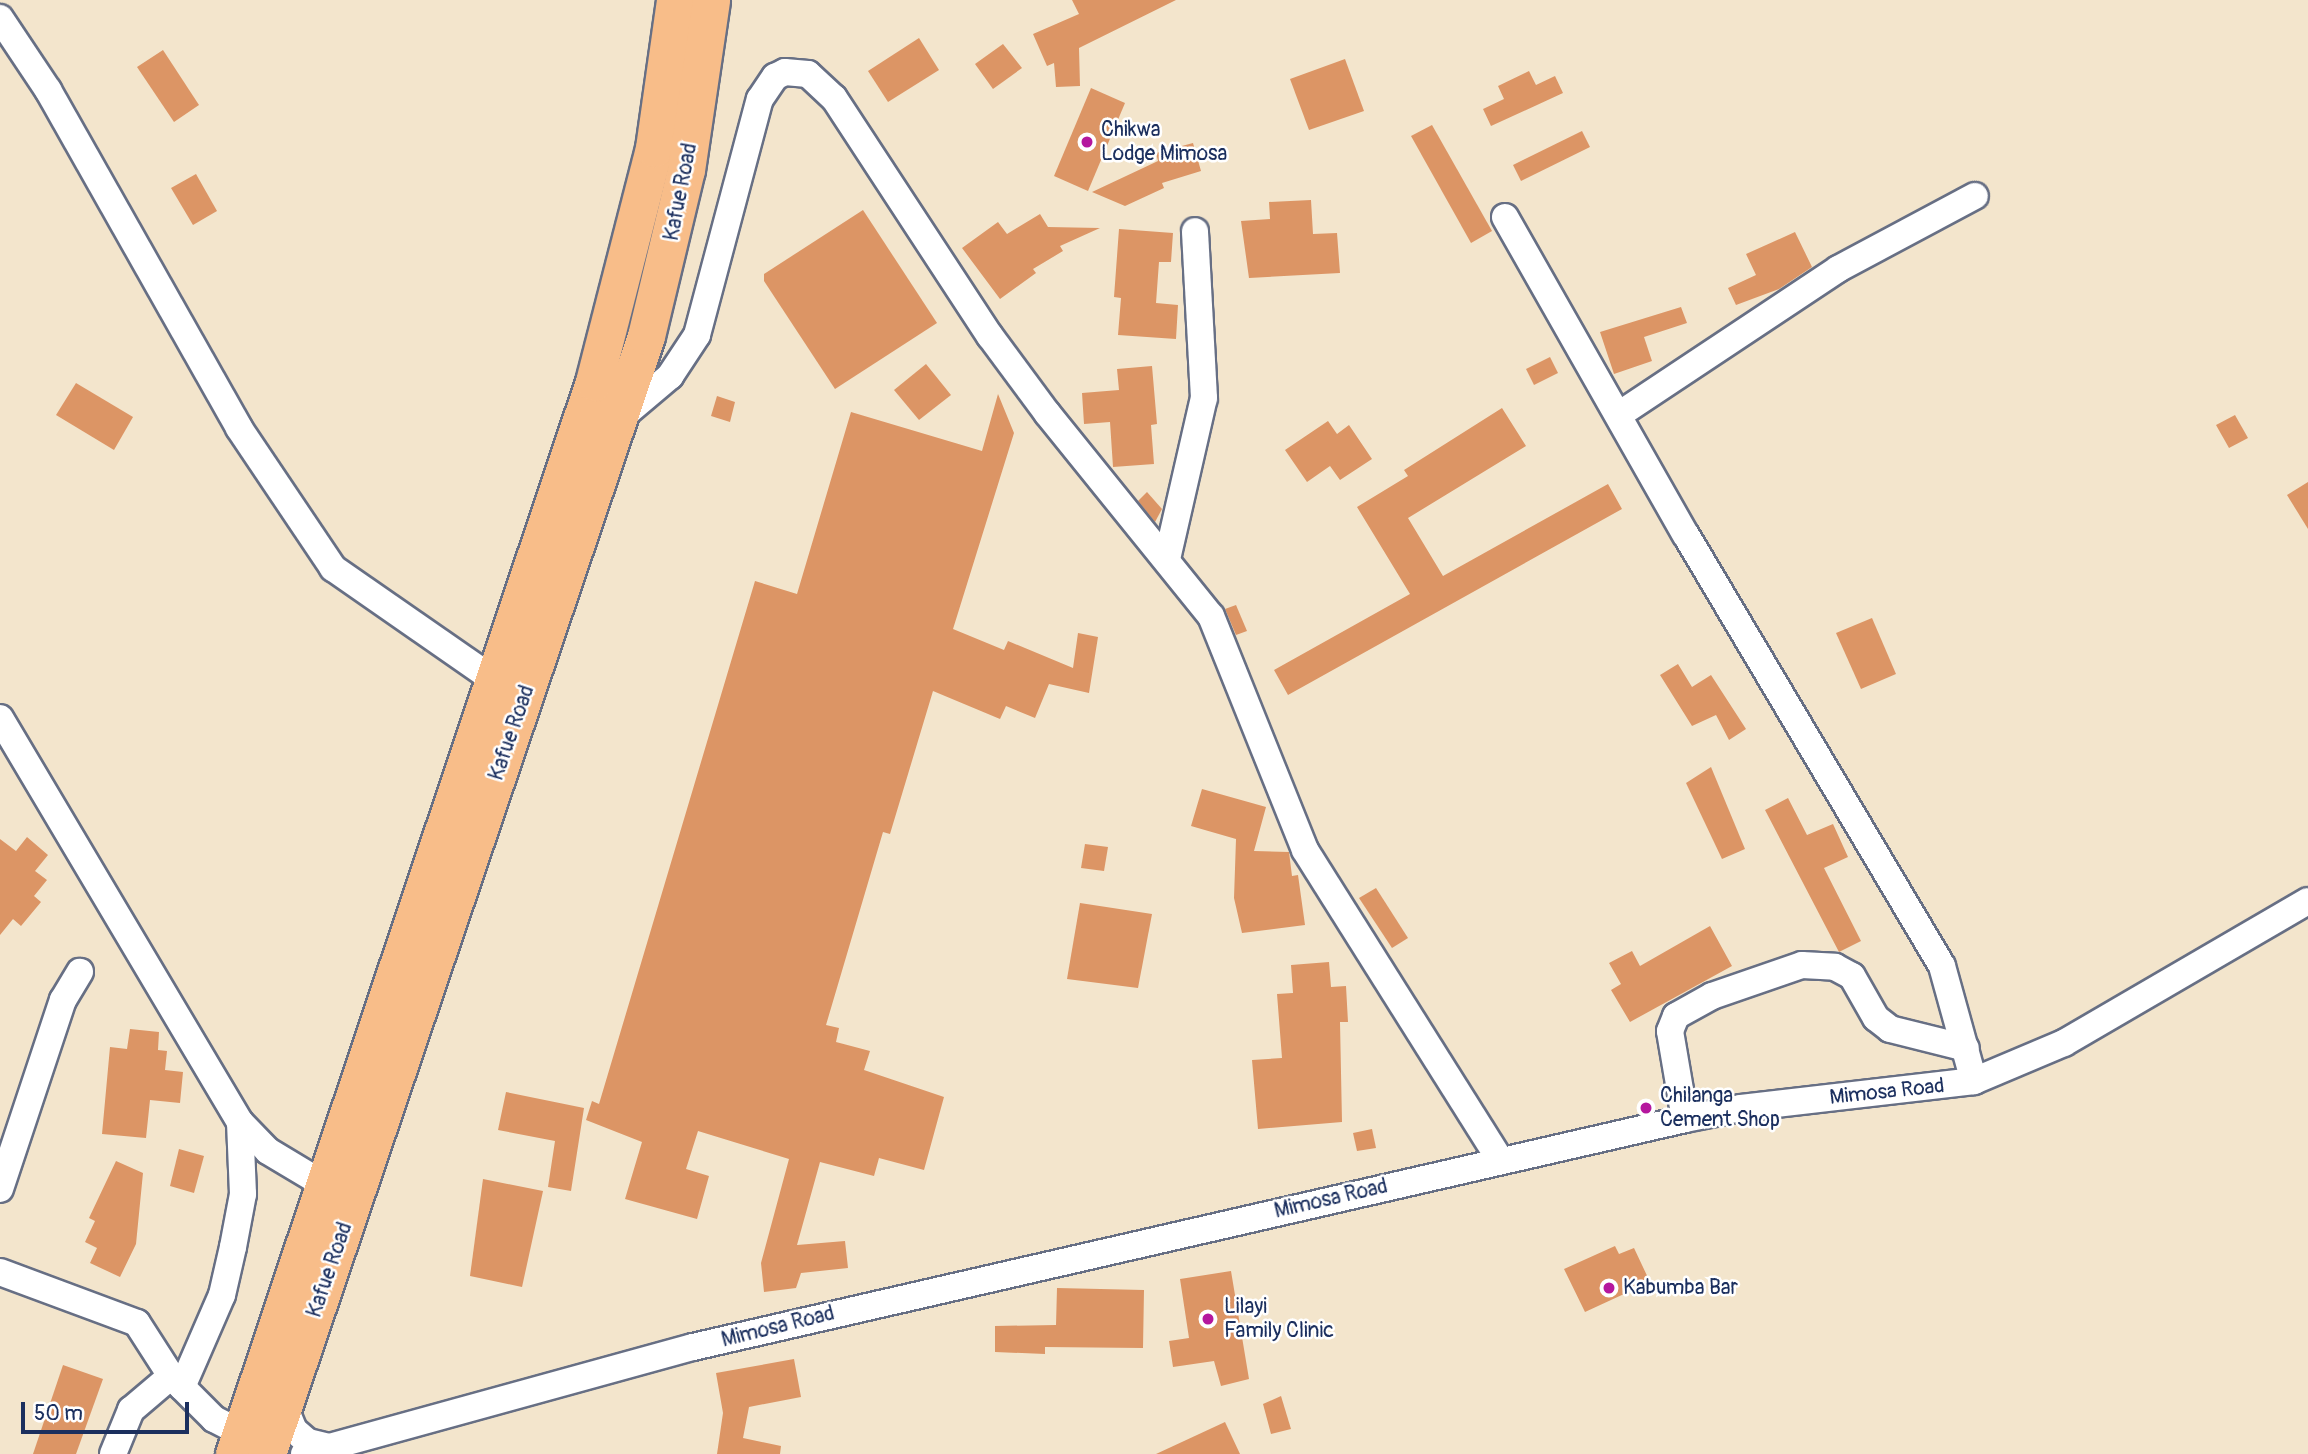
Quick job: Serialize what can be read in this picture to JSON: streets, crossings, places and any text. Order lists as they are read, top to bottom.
{
  "streets": {
    "highway": ["Kafue Road"],
    "street": ["Mimosa Road"]
  },
  "places": [
    "Chikwa Lodge Mimosa",
    "Chilanga Cement Shop",
    "Kabumba Bar",
    "Lilayi Family Clinic"
  ],
  "scale_bar": "50 m"
}
